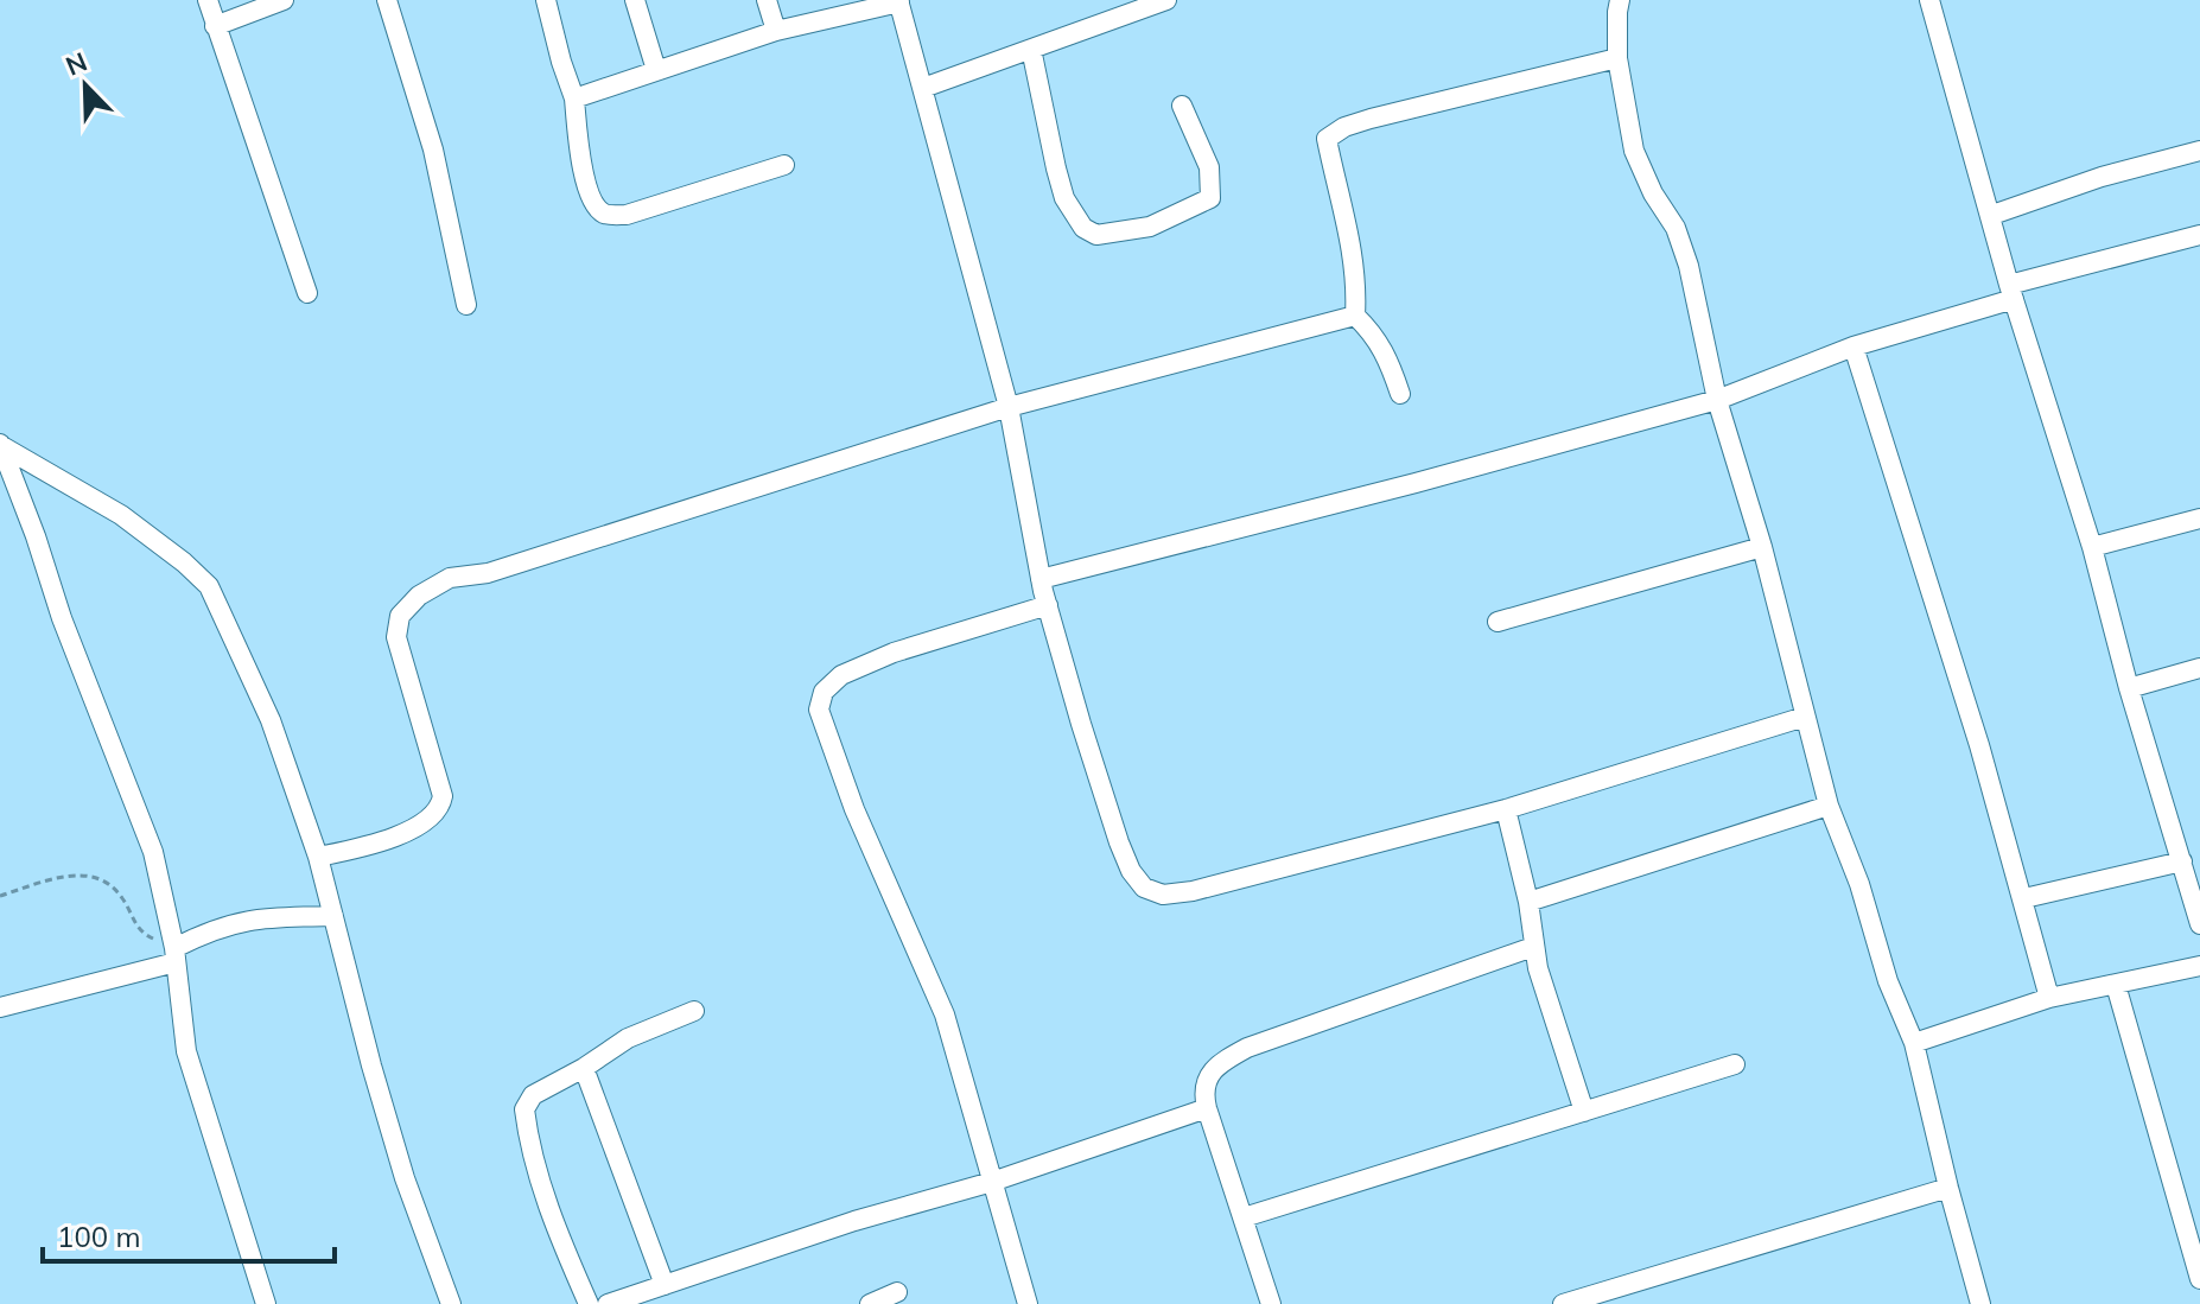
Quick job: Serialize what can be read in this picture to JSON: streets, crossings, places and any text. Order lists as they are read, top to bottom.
{
  "scale_bar": "100 m",
  "north": "top left"
}
